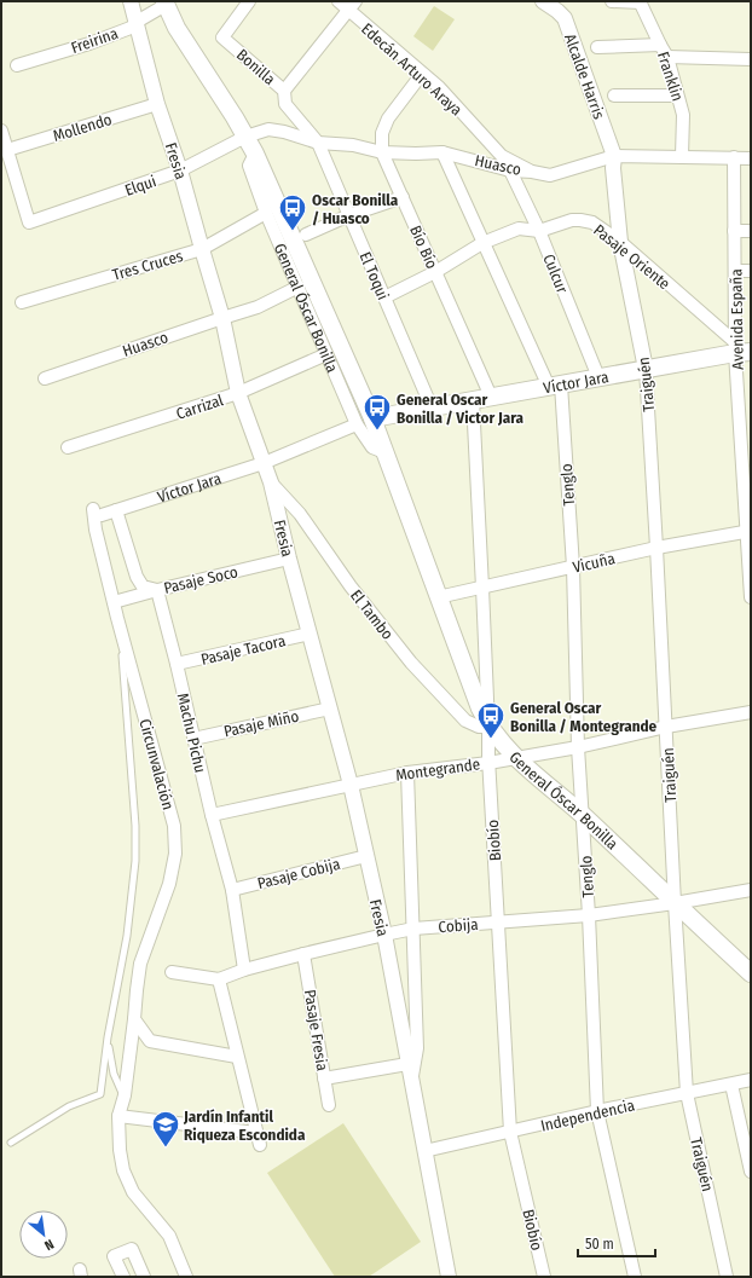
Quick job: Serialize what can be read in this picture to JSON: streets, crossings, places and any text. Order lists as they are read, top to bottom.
{
  "streets": {
    "main road": ["General Óscar Bonilla", "Víctor Jara"],
    "street": [
      "Freirina",
      "Bonilla",
      "Edecán Arturo Araya",
      "Alcalde Harris",
      "Franklin",
      "Mollendo",
      "Fresia",
      "Huasco",
      "Elqui",
      "Bío Bío",
      "Pasaje Oriente",
      "Tres Cruces",
      "Culcur",
      "El Toqui",
      "Avenida España",
      "Traiguén",
      "Carrizal",
      "Tenglo",
      "Vicuña",
      "Pasaje Soco",
      "El Tambo",
      "Pasaje Tacora",
      "Pasaje Miño",
      "Machu Pichu",
      "Circunvalación",
      "Montegrande",
      "Biobío",
      "Pasaje Cobija",
      "Cobija",
      "Pasaje Fresia",
      "Independencia"
    ]
  },
  "crossings": [
    ["Freirina", "Fresia"],
    ["Freirina", "General Óscar Bonilla"],
    ["Bonilla", "Huasco"],
    ["Bonilla", "El Toqui"],
    ["Edecán Arturo Araya", "Huasco"],
    ["Edecán Arturo Araya", "Bío Bío"],
    ["Alcalde Harris", "Huasco"],
    ["Alcalde Harris", "Traiguén"],
    ["Franklin", "Huasco"],
    ["Mollendo", "Fresia"],
    ["Mollendo", "Elqui"],
    ["Fresia", "Huasco"],
    ["Fresia", "Elqui"],
    ["Fresia", "Tres Cruces"],
    ["Fresia", "Víctor Jara"],
    ["Fresia", "Carrizal"],
    ["Fresia", "Pasaje Soco"],
    ["Fresia", "El Tambo"],
    ["Fresia", "Pasaje Tacora"],
    ["Fresia", "Pasaje Miño"],
    ["Fresia", "Montegrande"],
    ["Fresia", "Pasaje Cobija"],
    ["Fresia", "Cobija"],
    ["Fresia", "Independencia"],
    ["Huasco", "Elqui"],
    ["Huasco", "Bío Bío"],
    ["Huasco", "Culcur"],
    ["Huasco", "El Toqui"],
    ["Huasco", "General Óscar Bonilla"],
    ["Huasco", "Avenida España"],
    ["Huasco", "Traiguén"],
    ["Huasco", "Tenglo"],
    ["Elqui", "General Óscar Bonilla"],
    ["Bío Bío", "Pasaje Oriente"],
    ["Bío Bío", "Víctor Jara"],
    ["Pasaje Oriente", "Culcur"],
    ["Pasaje Oriente", "El Toqui"],
    ["Pasaje Oriente", "Avenida España"],
    ["Pasaje Oriente", "Víctor Jara"],
    ["Pasaje Oriente", "Traiguén"],
    ["Pasaje Oriente", "Tenglo"],
    ["Tres Cruces", "General Óscar Bonilla"],
    ["Culcur", "Víctor Jara"],
    ["El Toqui", "Víctor Jara"],
    ["General Óscar Bonilla", "Víctor Jara"],
    ["General Óscar Bonilla", "Traiguén"],
    ["General Óscar Bonilla", "Carrizal"],
    ["General Óscar Bonilla", "Tenglo"],
    ["General Óscar Bonilla", "Vicuña"],
    ["General Óscar Bonilla", "El Tambo"],
    ["General Óscar Bonilla", "Montegrande"],
    ["General Óscar Bonilla", "Biobío"],
    ["General Óscar Bonilla", "Cobija"],
    ["Avenida España", "Víctor Jara"],
    ["Avenida España", "Vicuña"],
    ["Víctor Jara", "Traiguén"],
    ["Víctor Jara", "Tenglo"],
    ["Víctor Jara", "Circunvalación"],
    ["Víctor Jara", "Biobío"],
    ["Traiguén", "Vicuña"],
    ["Traiguén", "Montegrande"],
    ["Traiguén", "Cobija"],
    ["Traiguén", "Independencia"],
    ["Tenglo", "Vicuña"],
    ["Tenglo", "Montegrande"],
    ["Tenglo", "Cobija"],
    ["Tenglo", "Independencia"],
    ["Vicuña", "Biobío"],
    ["Pasaje Soco", "Machu Pichu"],
    ["Pasaje Soco", "Circunvalación"],
    ["El Tambo", "Biobío"],
    ["Pasaje Tacora", "Machu Pichu"],
    ["Pasaje Miño", "Machu Pichu"],
    ["Machu Pichu", "Montegrande"],
    ["Machu Pichu", "Pasaje Cobija"],
    ["Machu Pichu", "Cobija"],
    ["Montegrande", "Biobío"],
    ["Biobío", "Cobija"],
    ["Biobío", "Independencia"],
    ["Cobija", "Pasaje Fresia"]
  ],
  "places": {
    "bus stop": ["Oscar Bonilla / Huasco", "General Oscar Bonilla / Victor Jara", "General Oscar Bonilla / Montegrande"],
    "school or university": ["Jardín Infantil Riqueza Escondida"]
  },
  "scale_bar": "50 m",
  "north": "bottom right"
}
